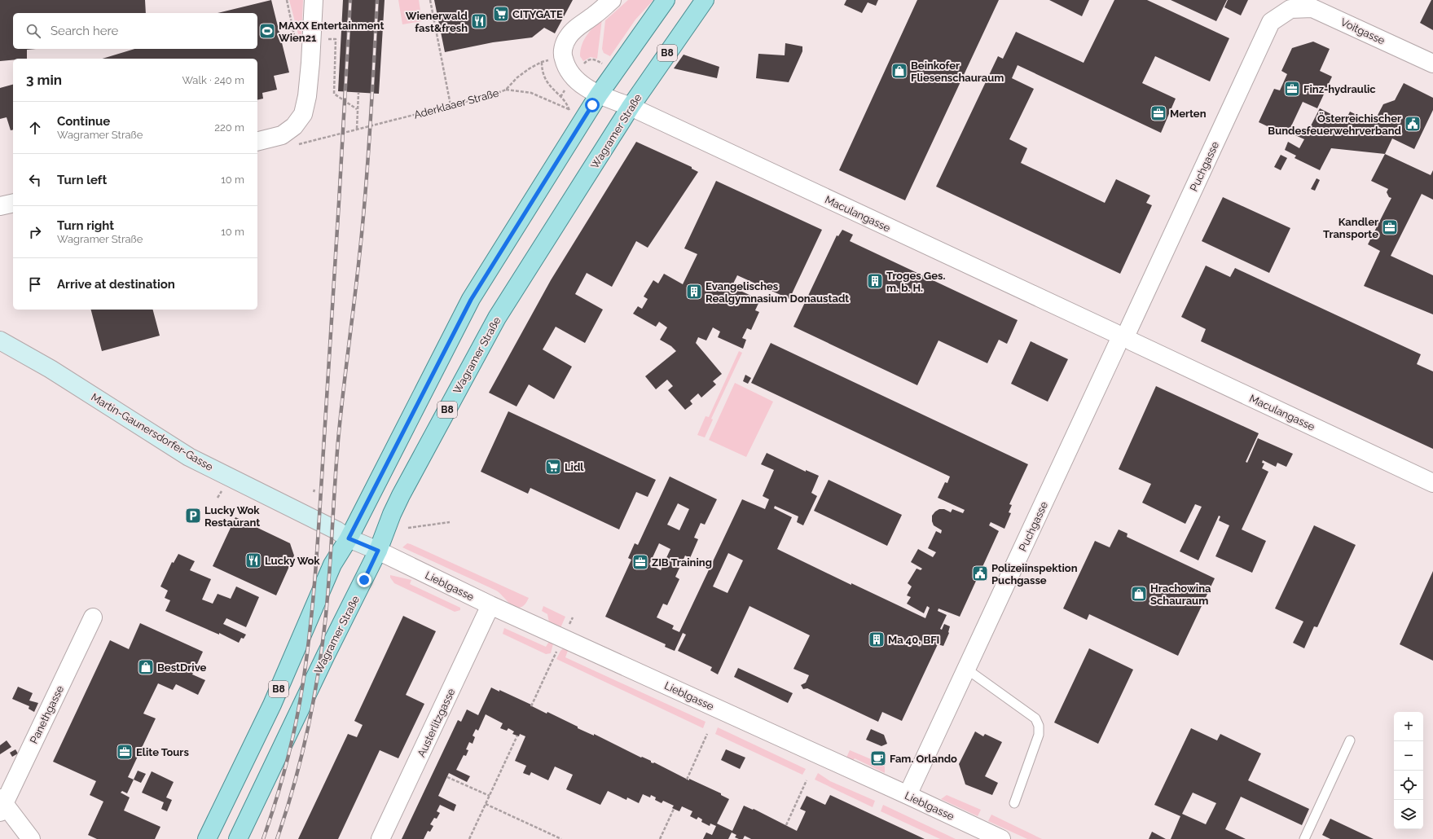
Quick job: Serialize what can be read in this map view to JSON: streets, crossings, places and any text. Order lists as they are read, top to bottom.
{
  "streets": {
    "main road": ["B8", "Wagramer Straße"],
    "street": [
      "Voitgasse",
      "Puchgasse",
      "Maculangasse",
      "Martin-Gaunersdorfer-Gasse",
      "Lieblgasse",
      "Panethgasse",
      "Austerlitzgasse"
    ],
    "path": ["Aderklaaer Straße"]
  },
  "crossings": [
    ["Voitgasse", "Puchgasse"],
    ["B8", "Maculangasse"],
    ["B8", "Martin-Gaunersdorfer-Gasse"],
    ["Wagramer Straße", "Maculangasse"],
    ["Wagramer Straße", "Martin-Gaunersdorfer-Gasse"],
    ["Wagramer Straße", "Lieblgasse"],
    ["Puchgasse", "Maculangasse"],
    ["Puchgasse", "Lieblgasse"],
    ["Martin-Gaunersdorfer-Gasse", "Lieblgasse"],
    ["Lieblgasse", "Austerlitzgasse"]
  ],
  "places": {
    "supermarket": ["CITYGATE", "Lidl"],
    "restaurant": ["Wienerwald fast&fresh", "Lucky Wok"],
    "sports": ["MAXX Entertainment Wien21"],
    "shop": ["Beinkofer Fliesenschauraum", "Hrachowina Schauraum", "BestDrive"],
    "office": [
      "Finz-hydraulic",
      "Merten",
      "Kandler Transporte",
      "ZIB Training",
      "Elite Tours"
    ],
    "public building": ["Österreichischer Bundesfeuerwehrverband", "Polizeiinspektion Puchgasse"],
    "building": ["Troges Ges. m. b. H.", "Evangelisches Realgymnasium Donaustadt", "Ma 40, BFI"],
    "parking": ["Lucky Wok Restaurant"],
    "cafe": ["Fam. Orlando"]
  },
  "page": {
    "search": "Search here",
    "heading": ["3 min", "Walk · 240 m"],
    "list": [
      ["Continue", "Wagramer Straße", "220 m"],
      ["Turn left", "10 m"],
      ["Turn right", "Wagramer Straße", "10 m"],
      "Arrive at destination"
    ],
    "map_buttons": ["+", "−"]
  }
}
